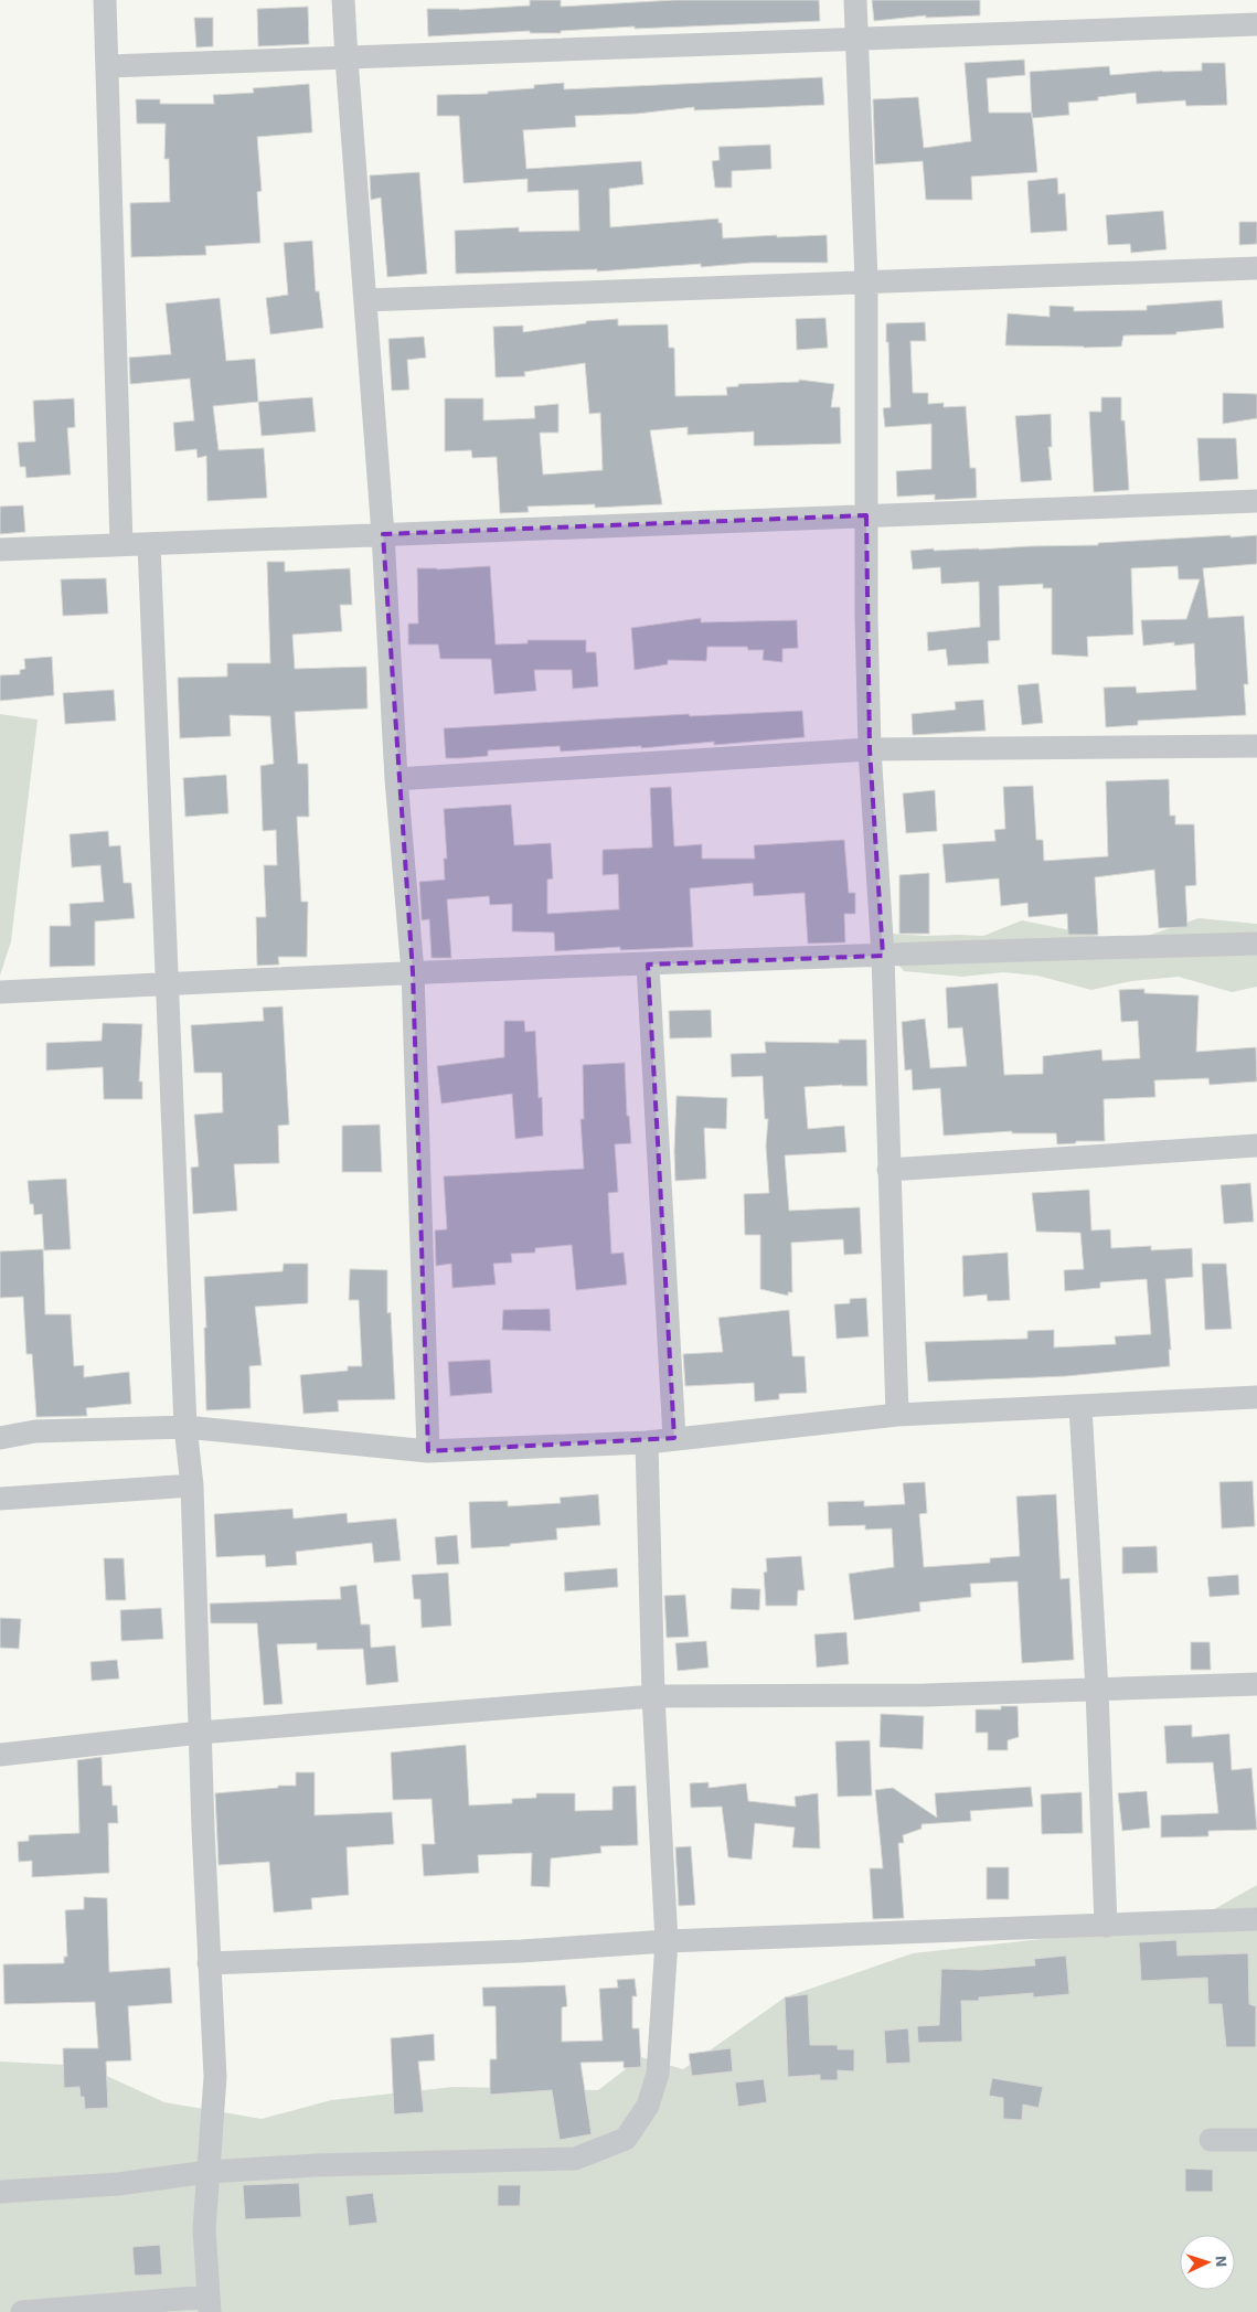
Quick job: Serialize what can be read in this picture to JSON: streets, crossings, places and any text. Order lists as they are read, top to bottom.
{
  "north": "right"
}
